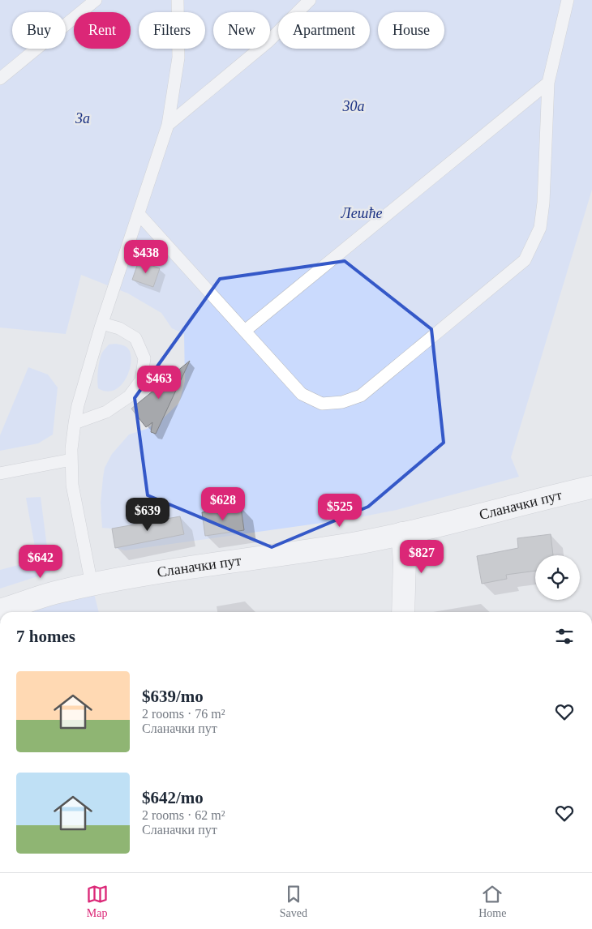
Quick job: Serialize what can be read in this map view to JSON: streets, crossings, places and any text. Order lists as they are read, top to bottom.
{
  "streets": {
    "street": ["Сланачки пут"]
  },
  "parks": ["30a", "3a", "Лешће"],
  "page": {
    "chip": [
      "Buy",
      "Rent",
      "Filters",
      "New",
      "Apartment",
      "House"
    ],
    "price": [
      "$438",
      "$463",
      "$628",
      "$525",
      "$639",
      "$827",
      "$642"
    ],
    "heading": "7 homes",
    "list": [
      {
        "name": "$639/mo",
        "note": "2 rooms · 76 m² · Сланачки пут"
      },
      {
        "name": "$642/mo",
        "note": "2 rooms · 62 m² · Сланачки пут"
      }
    ],
    "tabs": ["Map", "Saved", "Home"]
  }
}
